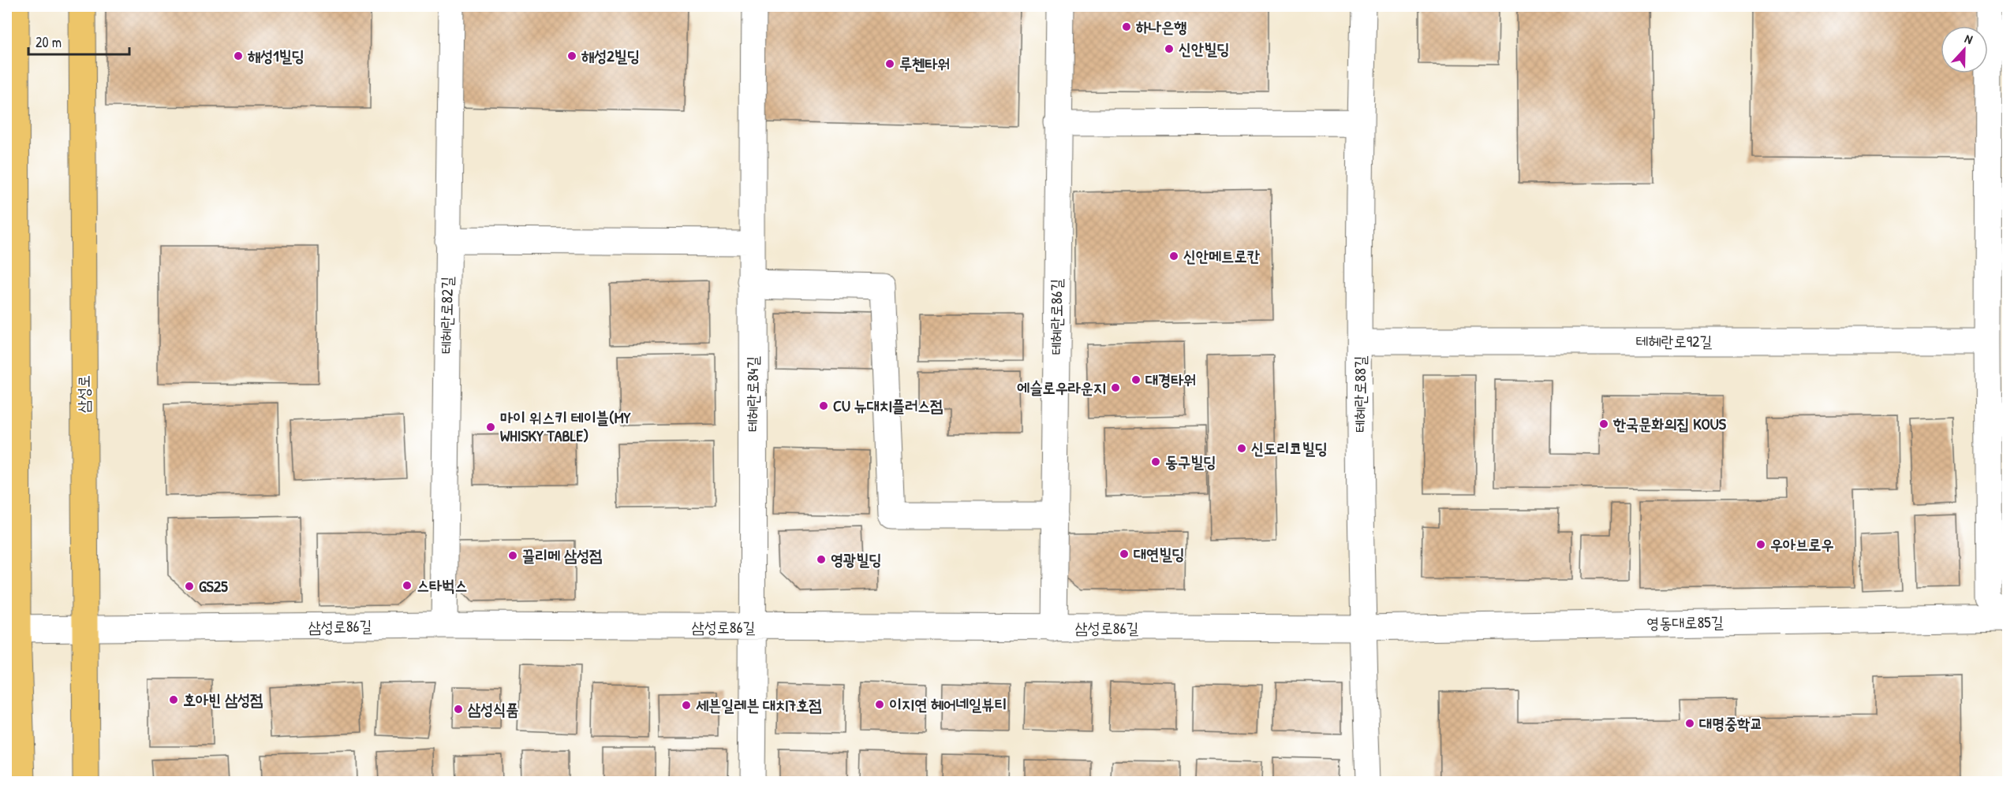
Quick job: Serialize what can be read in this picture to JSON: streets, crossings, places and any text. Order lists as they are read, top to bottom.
{
  "streets": {
    "main road": ["삼성로"],
    "street": [
      "테헤란로82길",
      "테헤란로86길",
      "테헤란로92길",
      "테헤란로84길",
      "테헤란로88길",
      "영동대로85길",
      "삼성로86길"
    ]
  },
  "crossings": [
    ["테헤란로82길", "삼성로86길"],
    ["테헤란로86길", "삼성로86길"],
    ["테헤란로92길", "테헤란로88길"],
    ["삼성로", "삼성로86길"],
    ["테헤란로84길", "삼성로86길"],
    ["테헤란로88길", "영동대로85길"],
    ["테헤란로88길", "삼성로86길"],
    ["영동대로85길", "삼성로86길"]
  ],
  "places": [
    "하나은행",
    "신안빌딩",
    "해성1빌딩",
    "해성2빌딩",
    "루첸타워",
    "신안메트로칸",
    "대경타워",
    "에슬로우라운지",
    "CU 뉴대치플러스점",
    "한국문화의집 KOUS",
    "마이 위스키 테이블(MY WHISKY TABLE)",
    "신도리코빌딩",
    "동구빌딩",
    "우아브로우",
    "대연빌딩",
    "끌리메 삼성점",
    "영광빌딩",
    "스타벅스",
    "GS25",
    "호아빈 삼성점",
    "이지연 헤어네일뷰티",
    "세븐일레븐 대치7호점",
    "삼성식품",
    "대명중학교"
  ],
  "scale_bar": "20 m",
  "north": "top"
}
